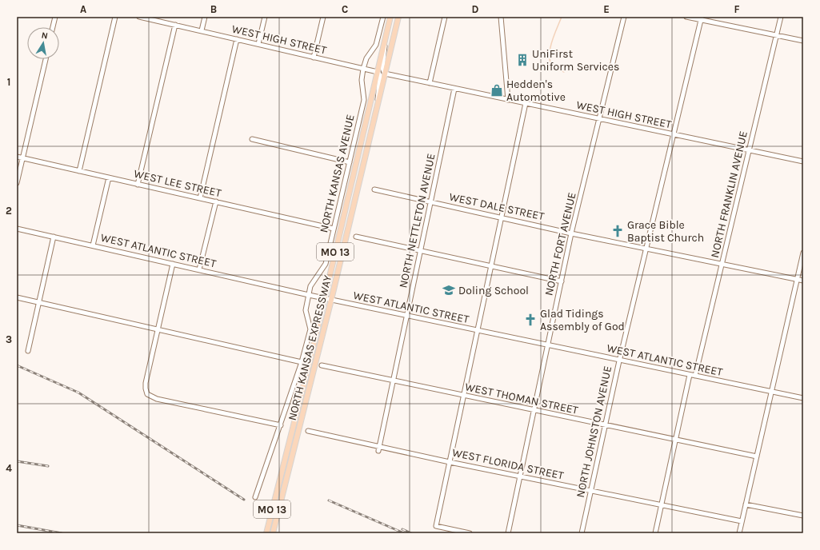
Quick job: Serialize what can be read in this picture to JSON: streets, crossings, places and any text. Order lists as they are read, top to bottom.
{
  "streets": {
    "main road": ["MO 13", "NORTH KANSAS EXPRESSWAY"],
    "street": [
      "WEST HIGH STREET",
      "NORTH KANSAS AVENUE",
      "WEST LEE STREET",
      "NORTH FRANKLIN AVENUE",
      "WEST DALE STREET",
      "NORTH NETTLETON AVENUE",
      "NORTH FORT AVENUE",
      "WEST ATLANTIC STREET",
      "WEST THOMAN STREET",
      "NORTH JOHNSTON AVENUE",
      "WEST FLORIDA STREET"
    ]
  },
  "crossings": [
    ["WEST HIGH STREET", "NORTH KANSAS AVENUE"],
    ["WEST HIGH STREET", "NORTH FRANKLIN AVENUE"],
    ["WEST HIGH STREET", "NORTH NETTLETON AVENUE"],
    ["WEST HIGH STREET", "NORTH FORT AVENUE"],
    ["WEST HIGH STREET", "NORTH KANSAS EXPRESSWAY"],
    ["WEST HIGH STREET", "NORTH JOHNSTON AVENUE"],
    ["NORTH KANSAS AVENUE", "WEST LEE STREET"],
    ["NORTH KANSAS AVENUE", "WEST ATLANTIC STREET"],
    ["NORTH FRANKLIN AVENUE", "WEST DALE STREET"],
    ["NORTH FRANKLIN AVENUE", "WEST ATLANTIC STREET"],
    ["WEST DALE STREET", "NORTH NETTLETON AVENUE"],
    ["WEST DALE STREET", "NORTH FORT AVENUE"],
    ["WEST DALE STREET", "NORTH JOHNSTON AVENUE"],
    ["NORTH NETTLETON AVENUE", "WEST ATLANTIC STREET"],
    ["NORTH NETTLETON AVENUE", "WEST THOMAN STREET"],
    ["NORTH NETTLETON AVENUE", "WEST FLORIDA STREET"],
    ["NORTH FORT AVENUE", "WEST ATLANTIC STREET"],
    ["NORTH FORT AVENUE", "WEST THOMAN STREET"],
    ["NORTH FORT AVENUE", "WEST FLORIDA STREET"],
    ["WEST ATLANTIC STREET", "NORTH KANSAS EXPRESSWAY"],
    ["WEST ATLANTIC STREET", "NORTH JOHNSTON AVENUE"],
    ["WEST THOMAN STREET", "NORTH JOHNSTON AVENUE"],
    ["NORTH JOHNSTON AVENUE", "WEST FLORIDA STREET"]
  ],
  "places": {
    "building": ["UniFirst Uniform Services"],
    "shop": ["Hedden's Automotive"],
    "church": ["Grace Bible Baptist Church", "Glad Tidings Assembly of God"],
    "school or university": ["Doling School"]
  },
  "north": "top",
  "grid": {
    "columns": [
      "A",
      "B",
      "C",
      "D",
      "E",
      "F"
    ],
    "rows": [
      "1",
      "2",
      "3",
      "4"
    ]
  }
}
